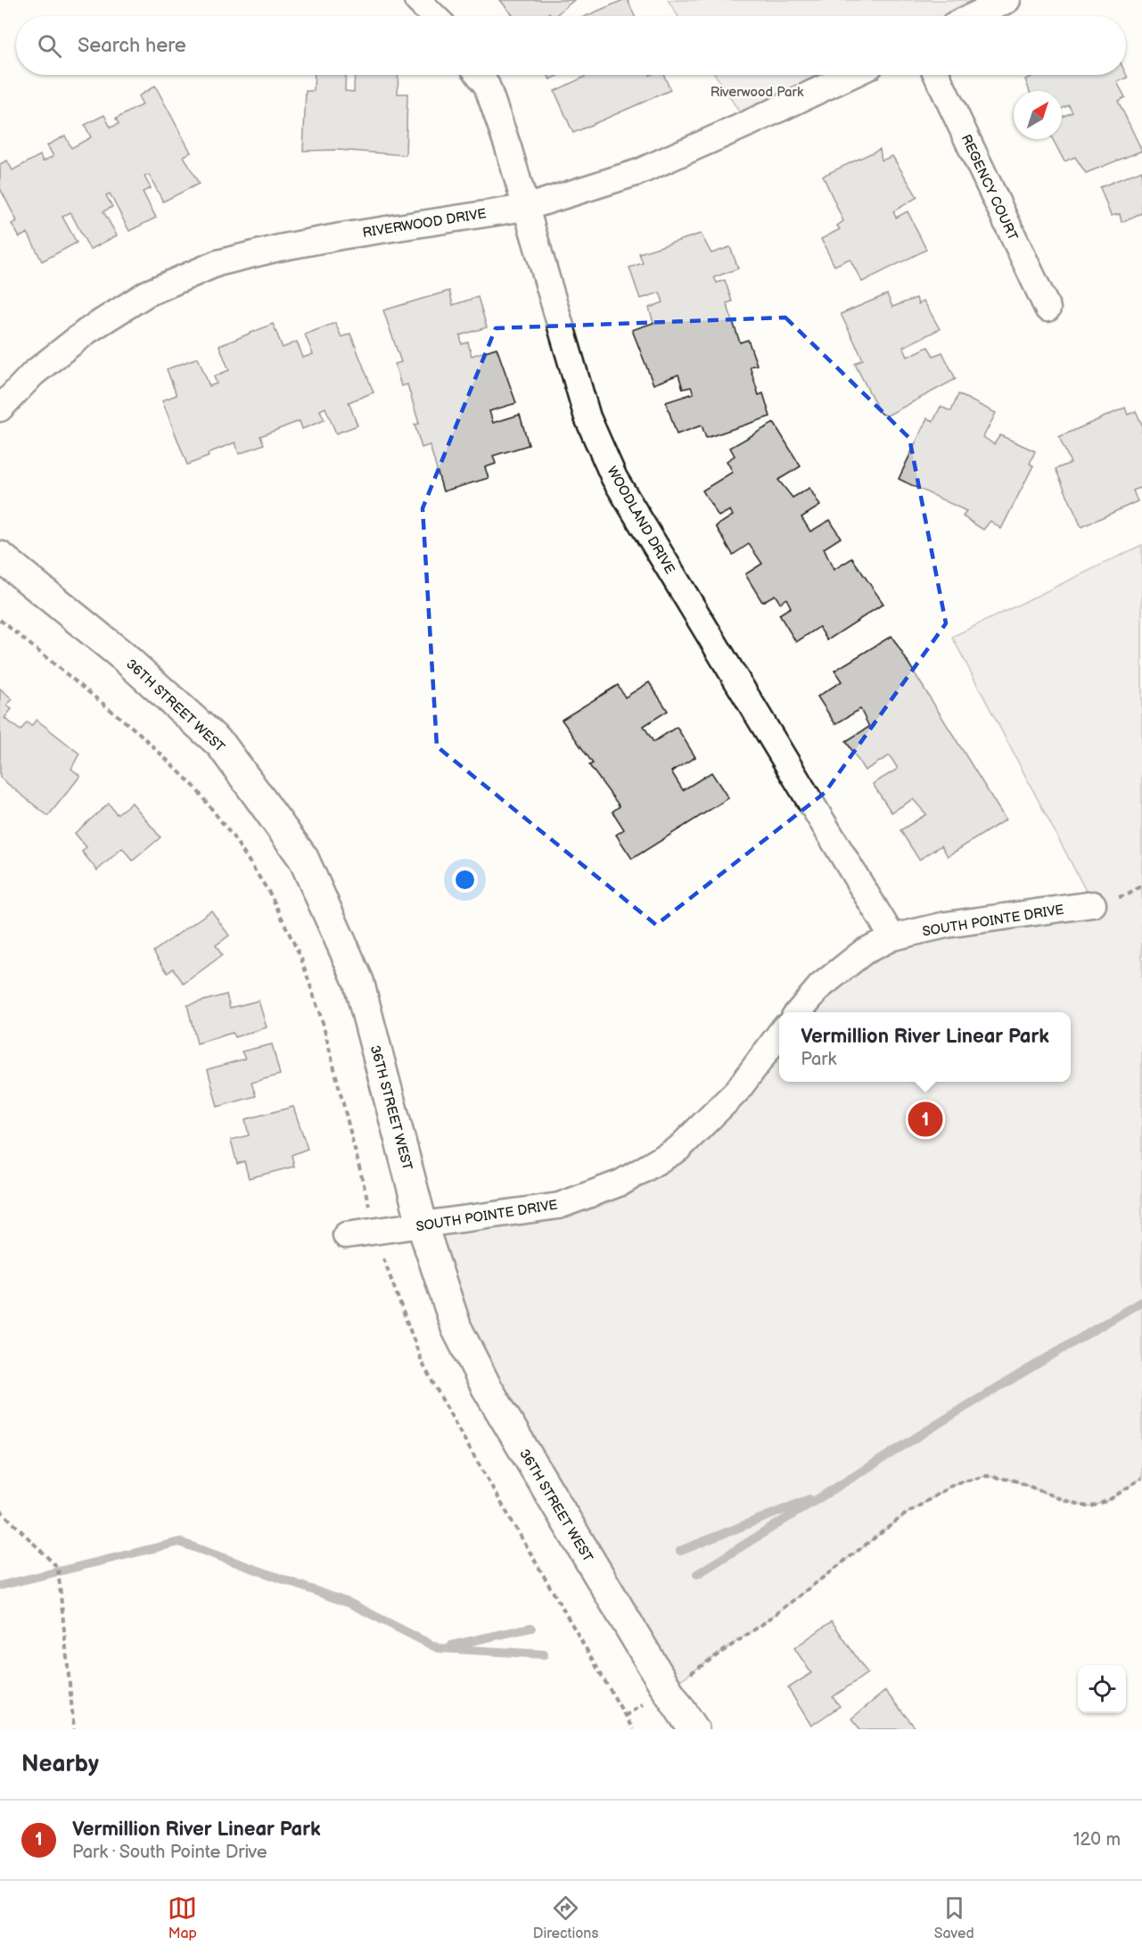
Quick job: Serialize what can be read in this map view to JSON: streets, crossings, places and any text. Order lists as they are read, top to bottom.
{
  "streets": {
    "street": [
      "REGENCY COURT",
      "RIVERWOOD DRIVE",
      "WOODLAND DRIVE",
      "36TH STREET WEST",
      "SOUTH POINTE DRIVE"
    ]
  },
  "crossings": [
    ["RIVERWOOD DRIVE", "WOODLAND DRIVE"],
    ["WOODLAND DRIVE", "SOUTH POINTE DRIVE"],
    ["36TH STREET WEST", "SOUTH POINTE DRIVE"]
  ],
  "parks": ["Riverwood Park"],
  "north": "top right",
  "page": {
    "search": "Search here",
    "popup": ["Vermillion River Linear Park", "Park"],
    "pins": "1",
    "heading": "Nearby",
    "list": [
      {
        "mark": "1",
        "name": "Vermillion River Linear Park",
        "note": "Park · South Pointe Drive",
        "value": "120 m"
      }
    ],
    "nav": ["Map", "Directions", "Saved"]
  }
}
